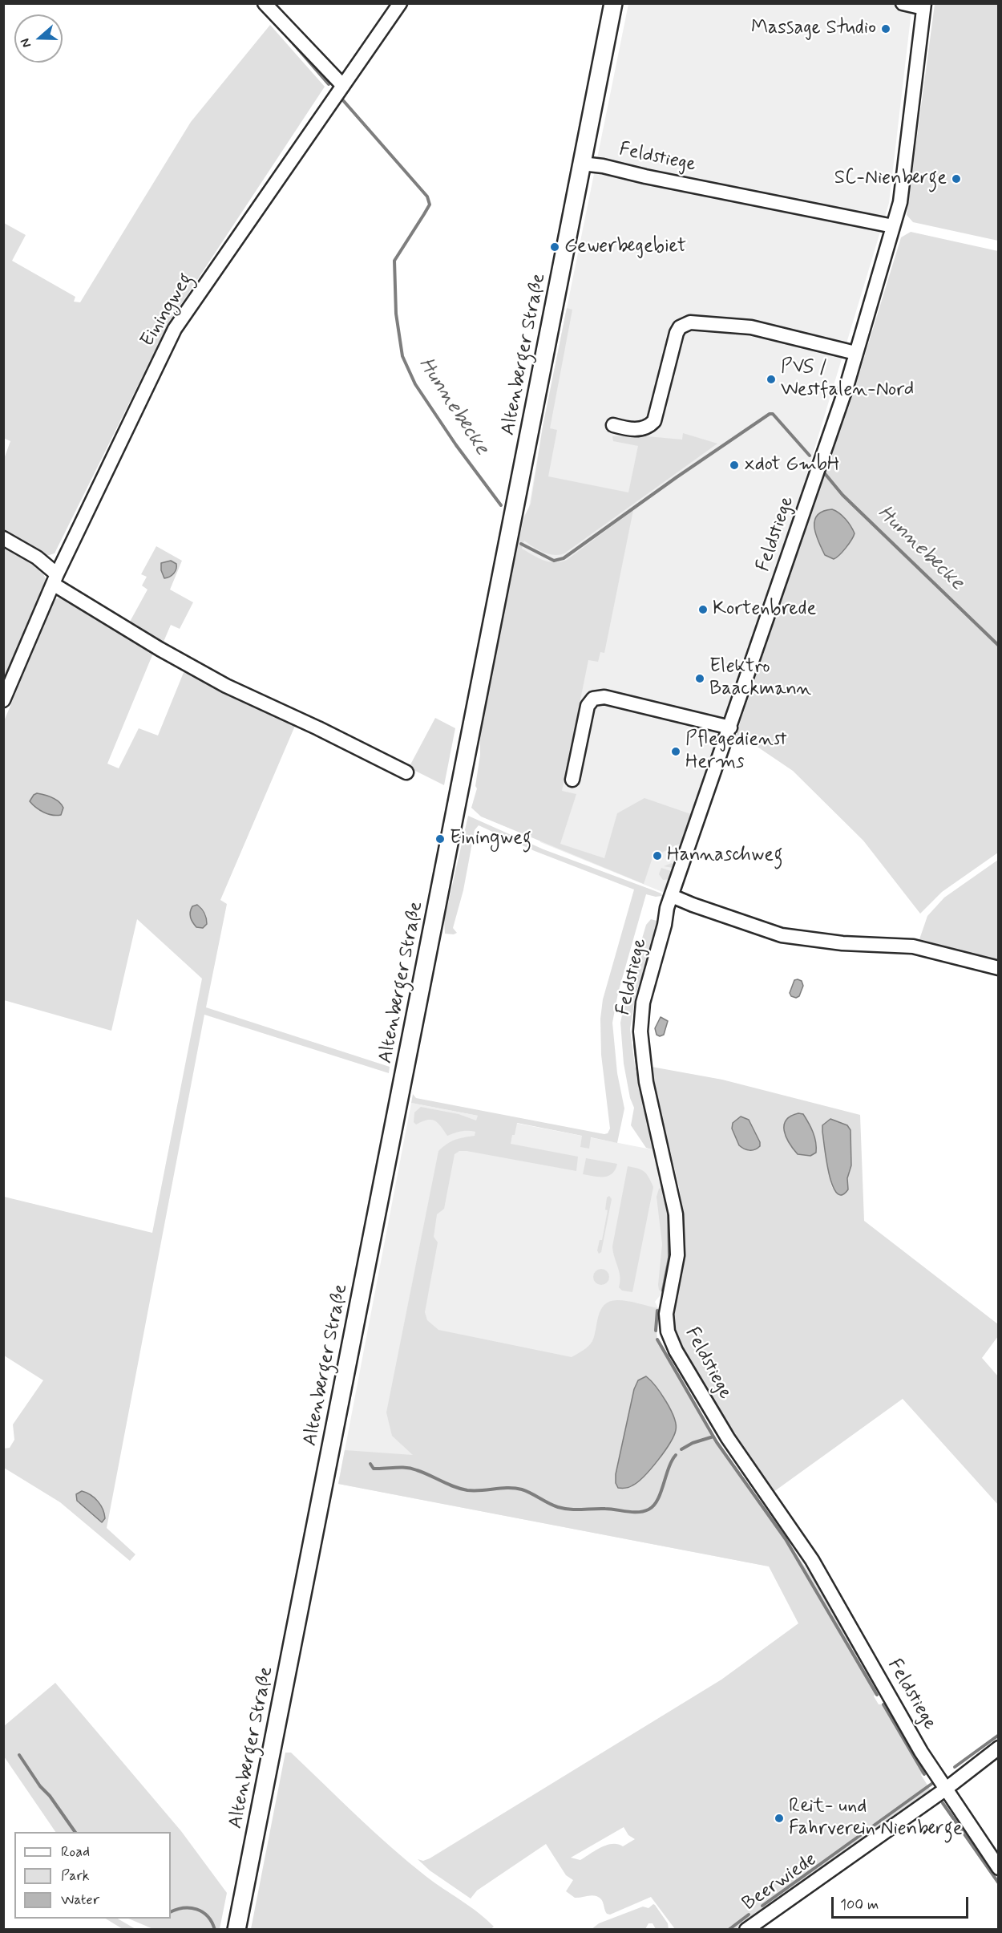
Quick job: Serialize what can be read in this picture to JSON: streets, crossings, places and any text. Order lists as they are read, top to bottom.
{
  "streets": {
    "main road": ["Altenberger Straße"],
    "street": ["Feldstiege", "Einingweg", "Beerwiede"]
  },
  "crossings": [
    ["Feldstiege", "Altenberger Straße"],
    ["Feldstiege", "Beerwiede"]
  ],
  "water": ["Hunnebecke"],
  "places": [
    "Massage Studio",
    "SC-Nienberge",
    "Gewerbegebiet",
    "PVS / Westfalen-Nord",
    "xdot GmbH",
    "Kortenbrede",
    "Elektro Baackmann",
    "Pflegedienst Herms",
    "Einingweg",
    "Hannaschweg",
    "Reit- und Fahrverein Nienberge"
  ],
  "legend": ["Road", "Park", "Water"],
  "scale_bar": "100 m",
  "north": "left"
}
